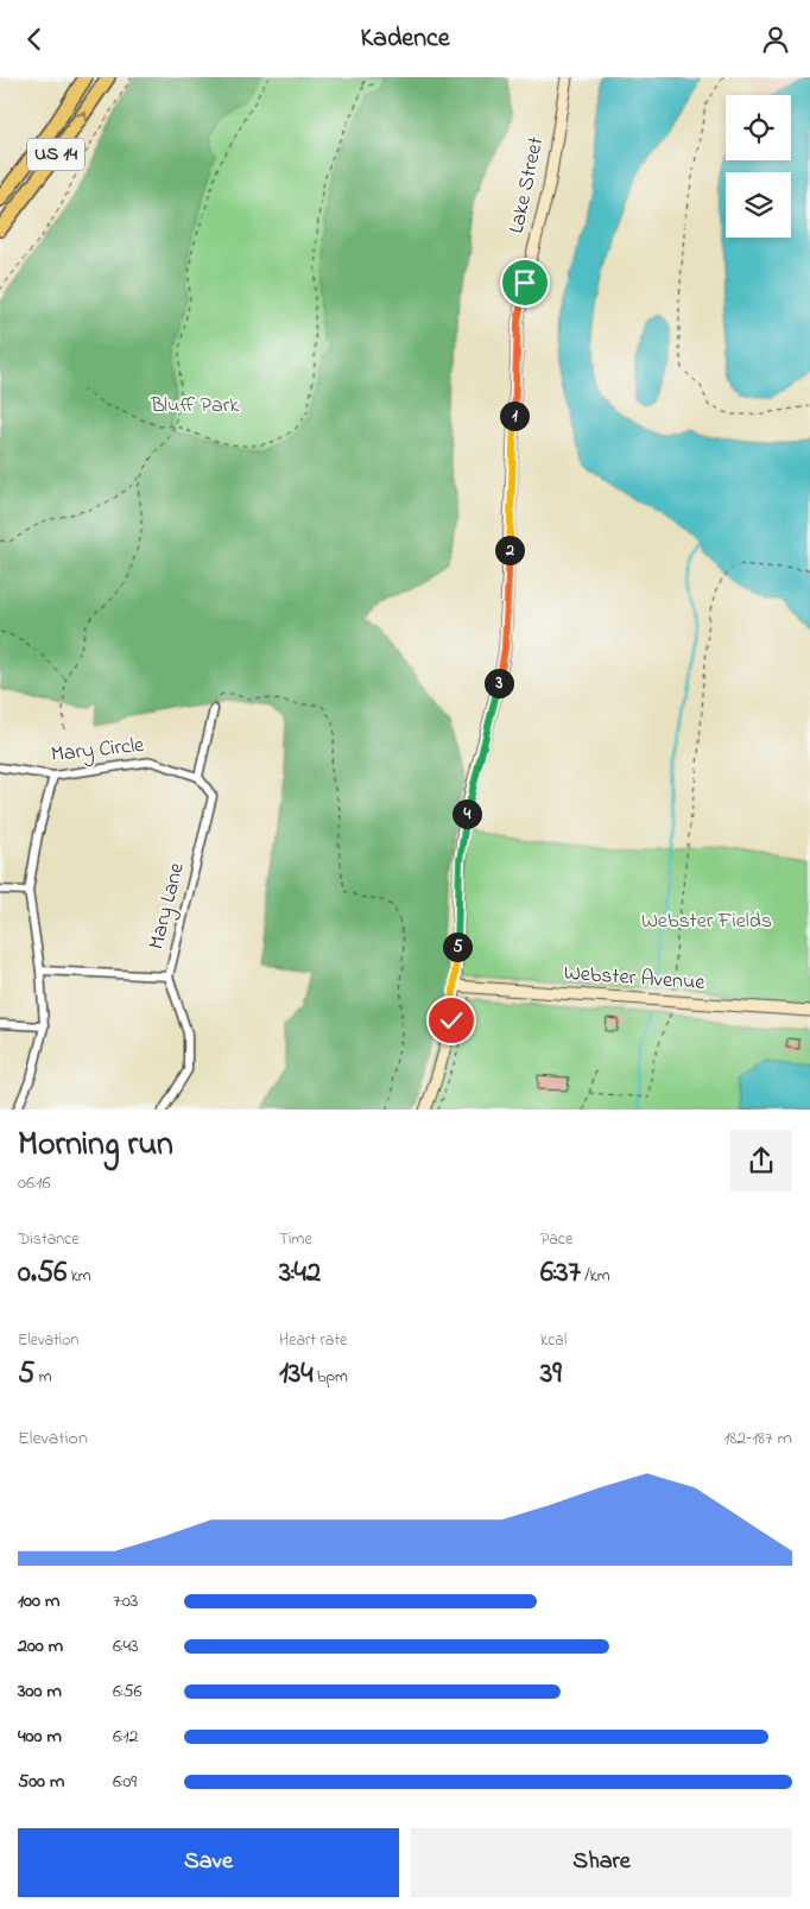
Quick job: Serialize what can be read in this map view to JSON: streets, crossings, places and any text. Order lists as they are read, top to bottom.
{
  "streets": {
    "highway": ["US 14"],
    "street": [
      "Lake Street",
      "Mary Circle",
      "Mary Lane",
      "Webster Avenue"
    ]
  },
  "crossings": [
    ["Lake Street", "Webster Avenue"],
    ["Mary Circle", "Mary Lane"]
  ],
  "parks": ["Bluff Park", "Webster Fields"],
  "page": {
    "header": "Kadence",
    "pins": [
      "1",
      "2",
      "3",
      "4",
      "5"
    ],
    "heading": ["Morning run", "06:16"],
    "stats": [
      ["Distance", "0.56 km"],
      ["Time", "3:42"],
      ["Pace", "6:37 /km"],
      ["Elevation", "5 m"],
      ["Heart rate", "134 bpm"],
      ["kcal", "39"]
    ],
    "chart": ["Elevation", "182–187 m"],
    "list": [
      {
        "name": "100 m",
        "note": "7:03"
      },
      {
        "name": "200 m",
        "note": "6:43"
      },
      {
        "name": "300 m",
        "note": "6:56"
      },
      {
        "name": "400 m",
        "note": "6:12"
      },
      {
        "name": "500 m",
        "note": "6:09"
      }
    ],
    "buttons": ["Save", "Share"]
  }
}
